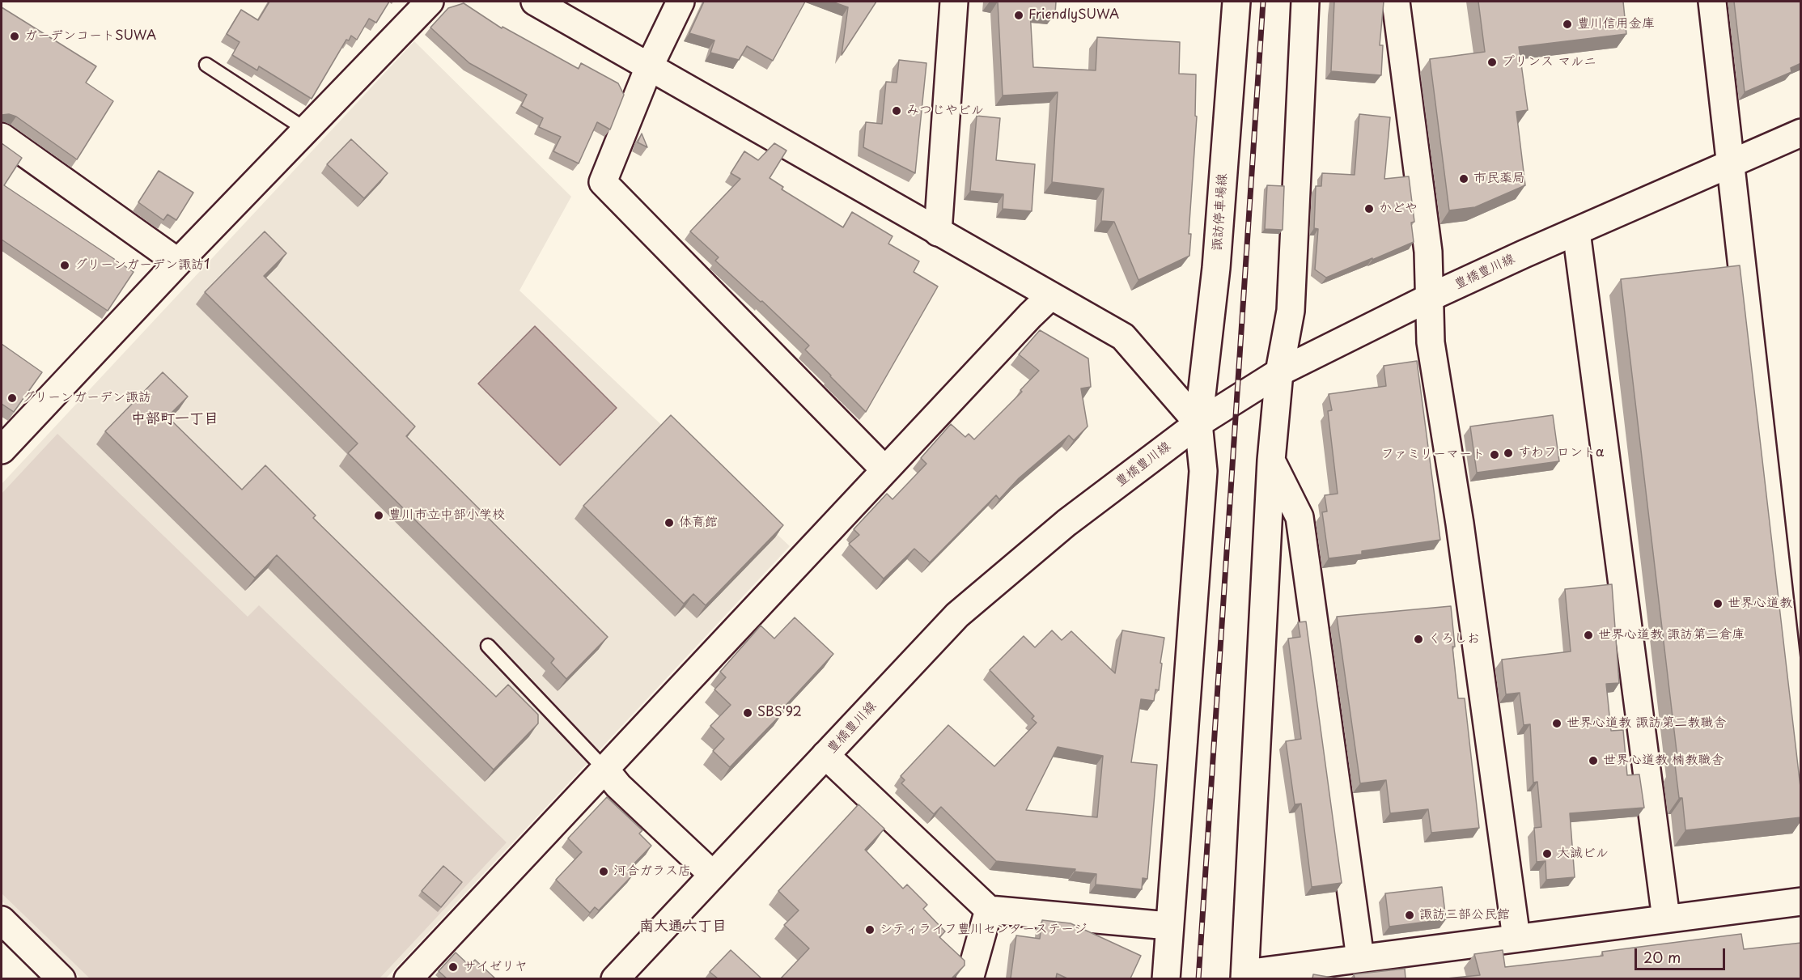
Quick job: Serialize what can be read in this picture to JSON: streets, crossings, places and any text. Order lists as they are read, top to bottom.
{
  "streets": {
    "street": ["諏訪停車場線", "豊橋豊川線"]
  },
  "crossings": [
    ["諏訪停車場線", "豊橋豊川線"]
  ],
  "districts": ["中部町一丁目", "南大通六丁目"],
  "places": [
    "FriendlySUWA",
    "豊川信用金庫",
    "ガーデンコートSUWA",
    "プリンス マルニ",
    "みつじやビル",
    "市民薬局",
    "かどや",
    "グリーンガーデン諏訪1",
    "グリーンガーデン諏訪",
    "すわフロントα",
    "ファミリーマート",
    "豊川市立中部小学校",
    "体育館",
    "世界心道教",
    "世界心道教 諏訪第二倉庫",
    "くろしお",
    "SBS'92",
    "世界心道教 諏訪第二教職舎",
    "世界心道教 楠教職舎",
    "大誠ビル",
    "河合ガラス店",
    "諏訪三部公民館",
    "シティライフ豊川センターステージ",
    "サイゼリヤ"
  ],
  "scale_bar": "20 m"
}
